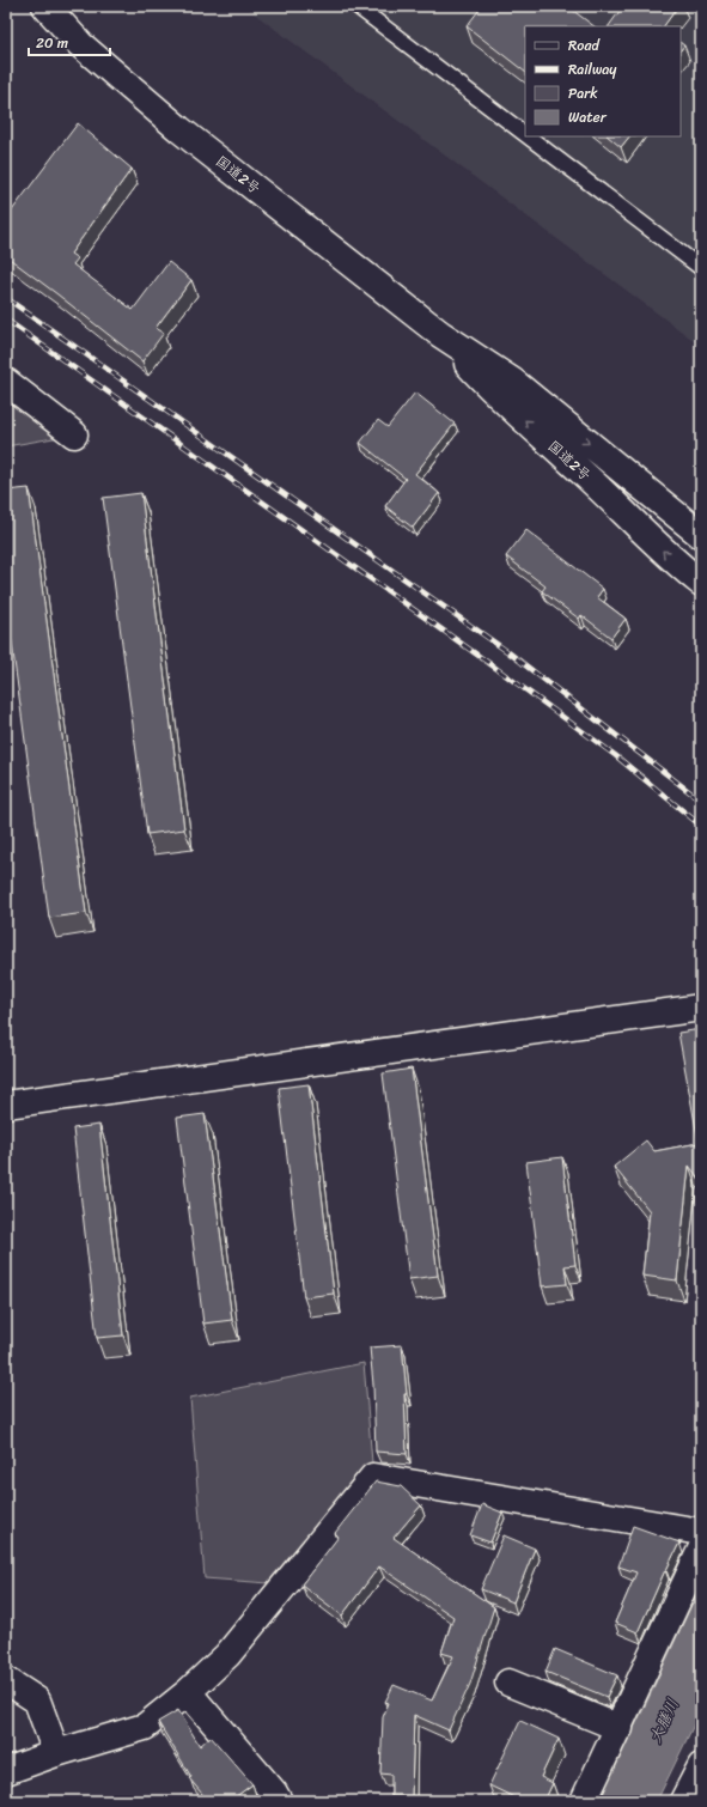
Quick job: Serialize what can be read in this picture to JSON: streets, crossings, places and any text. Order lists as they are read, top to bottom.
{
  "streets": {
    "main road": ["国道2号"]
  },
  "water": ["大膳川"],
  "legend": [
    "Road",
    "Railway",
    "Park",
    "Water"
  ],
  "scale_bar": "20 m"
}
